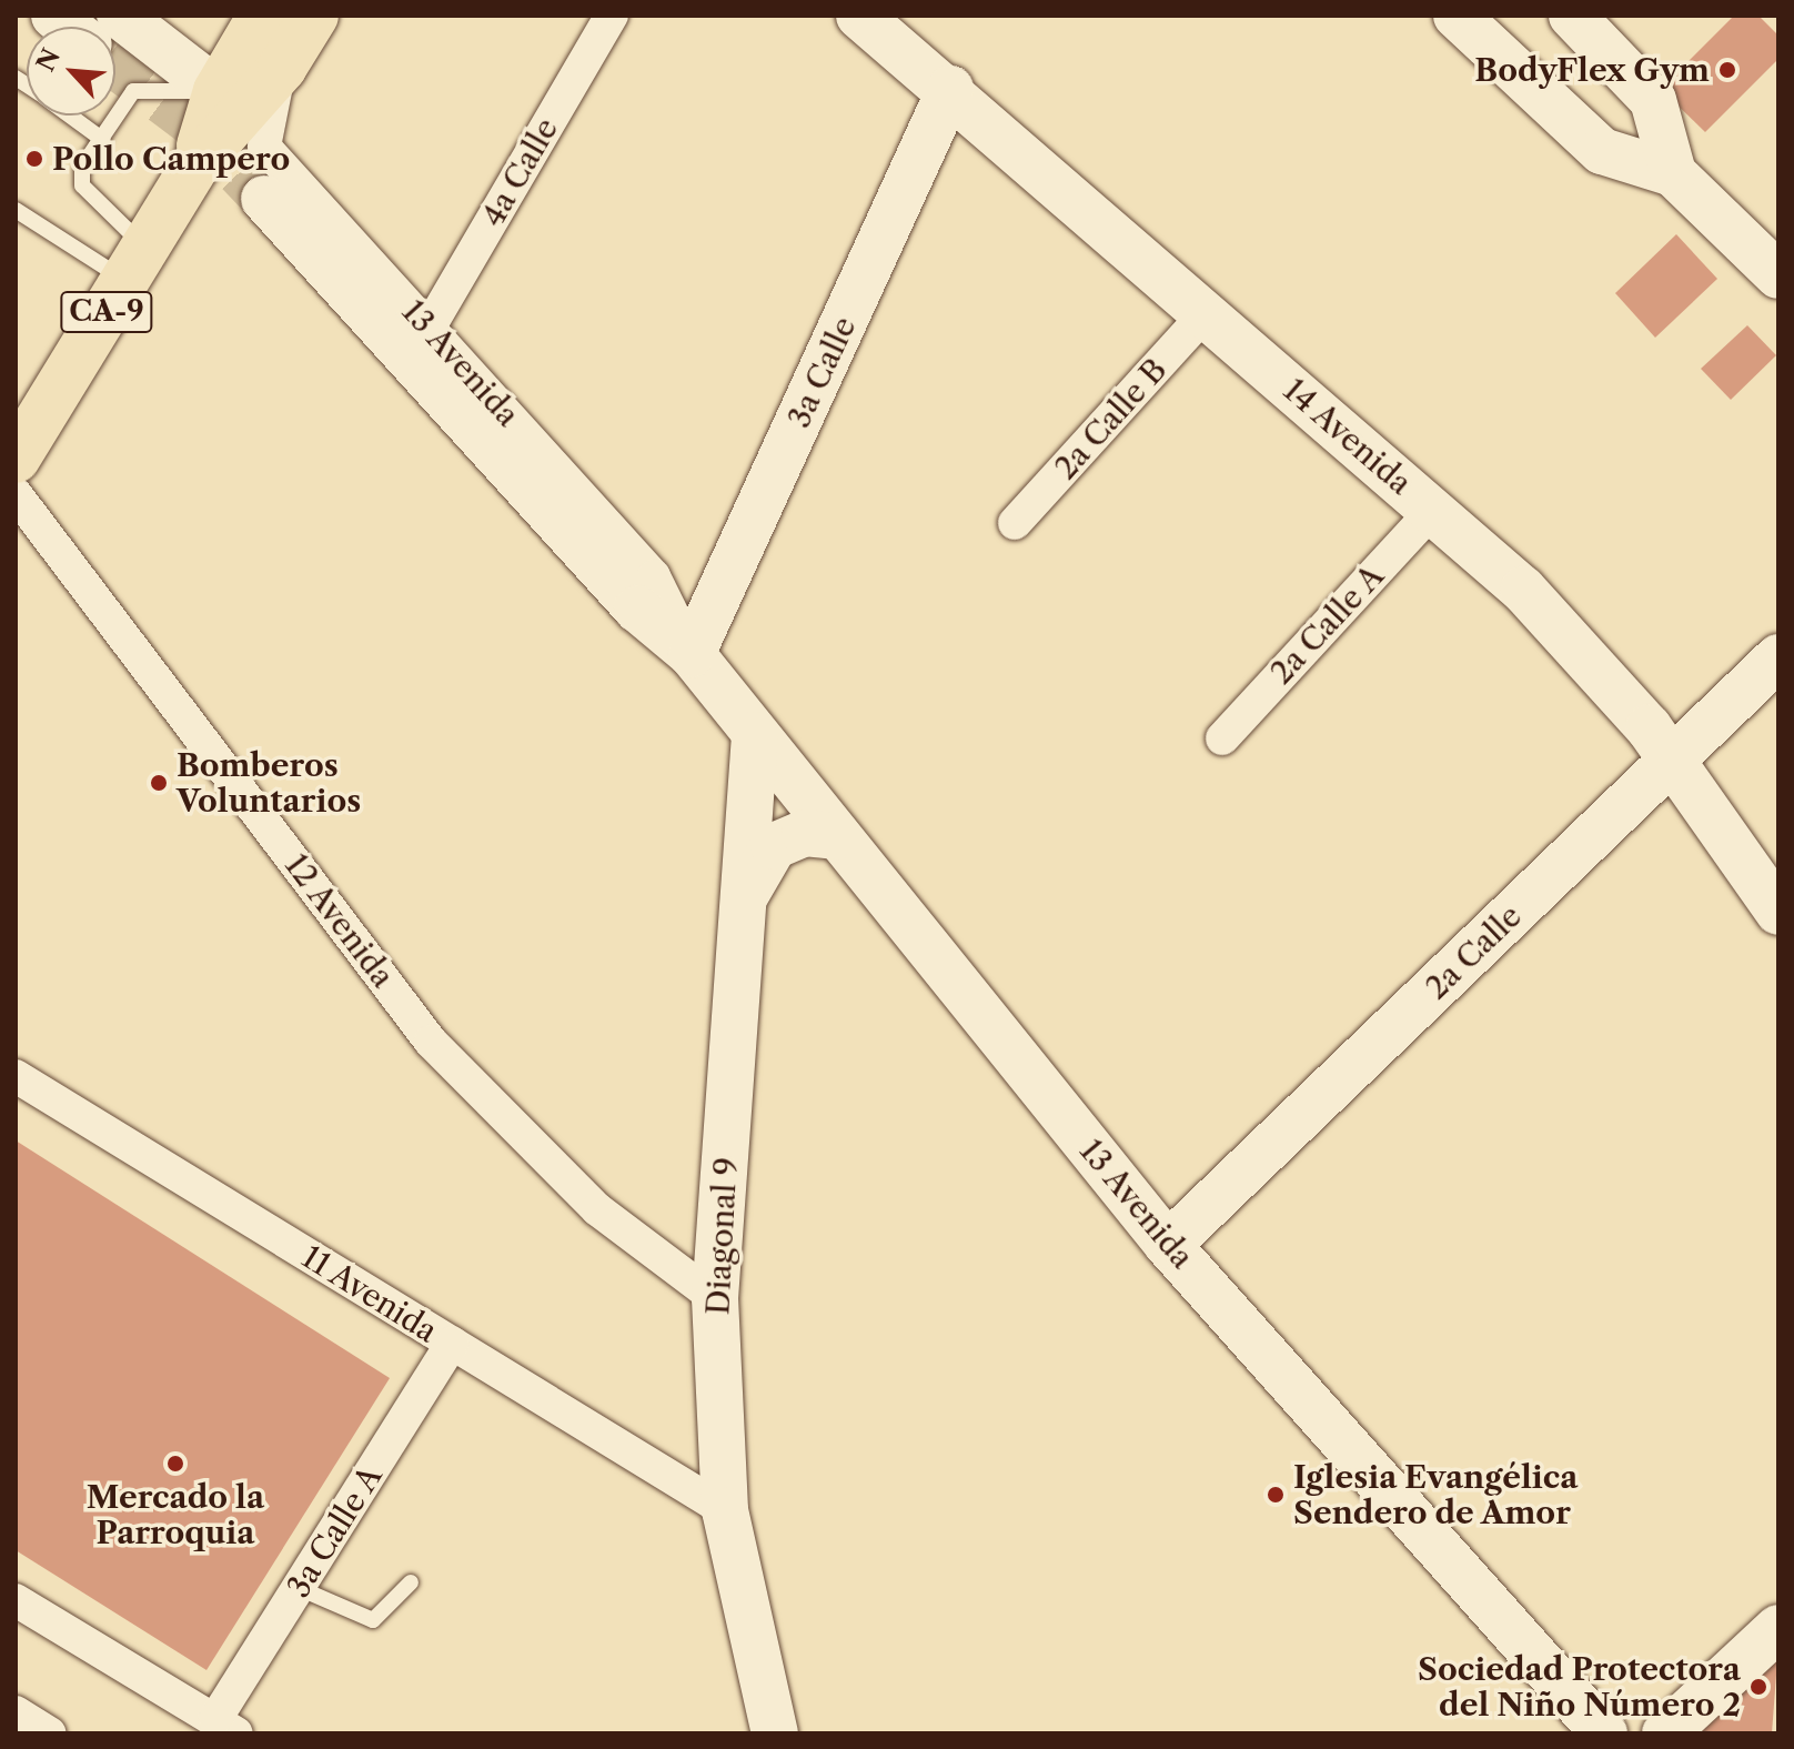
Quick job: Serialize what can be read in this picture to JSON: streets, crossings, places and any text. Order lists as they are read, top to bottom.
{
  "streets": {
    "highway": ["CA-9"],
    "street": [
      "4a Calle",
      "13 Avenida",
      "3a Calle",
      "2a Calle B",
      "14 Avenida",
      "2a Calle A",
      "12 Avenida",
      "2a Calle",
      "Diagonal 9",
      "11 Avenida",
      "3a Calle A"
    ]
  },
  "crossings": [
    ["4a Calle", "13 Avenida"],
    ["CA-9", "13 Avenida"],
    ["13 Avenida", "3a Calle"],
    ["13 Avenida", "2a Calle"],
    ["13 Avenida", "Diagonal 9"],
    ["3a Calle", "14 Avenida"],
    ["2a Calle B", "14 Avenida"],
    ["14 Avenida", "2a Calle A"],
    ["14 Avenida", "2a Calle"],
    ["12 Avenida", "Diagonal 9"],
    ["Diagonal 9", "11 Avenida"],
    ["11 Avenida", "3a Calle A"]
  ],
  "places": [
    "BodyFlex Gym",
    "Pollo Campero",
    "Bomberos Voluntarios",
    "Mercado la Parroquia",
    "Iglesia Evangélica Sendero de Amor",
    "Sociedad Protectora del Niño Número 2"
  ],
  "north": "top left"
}
